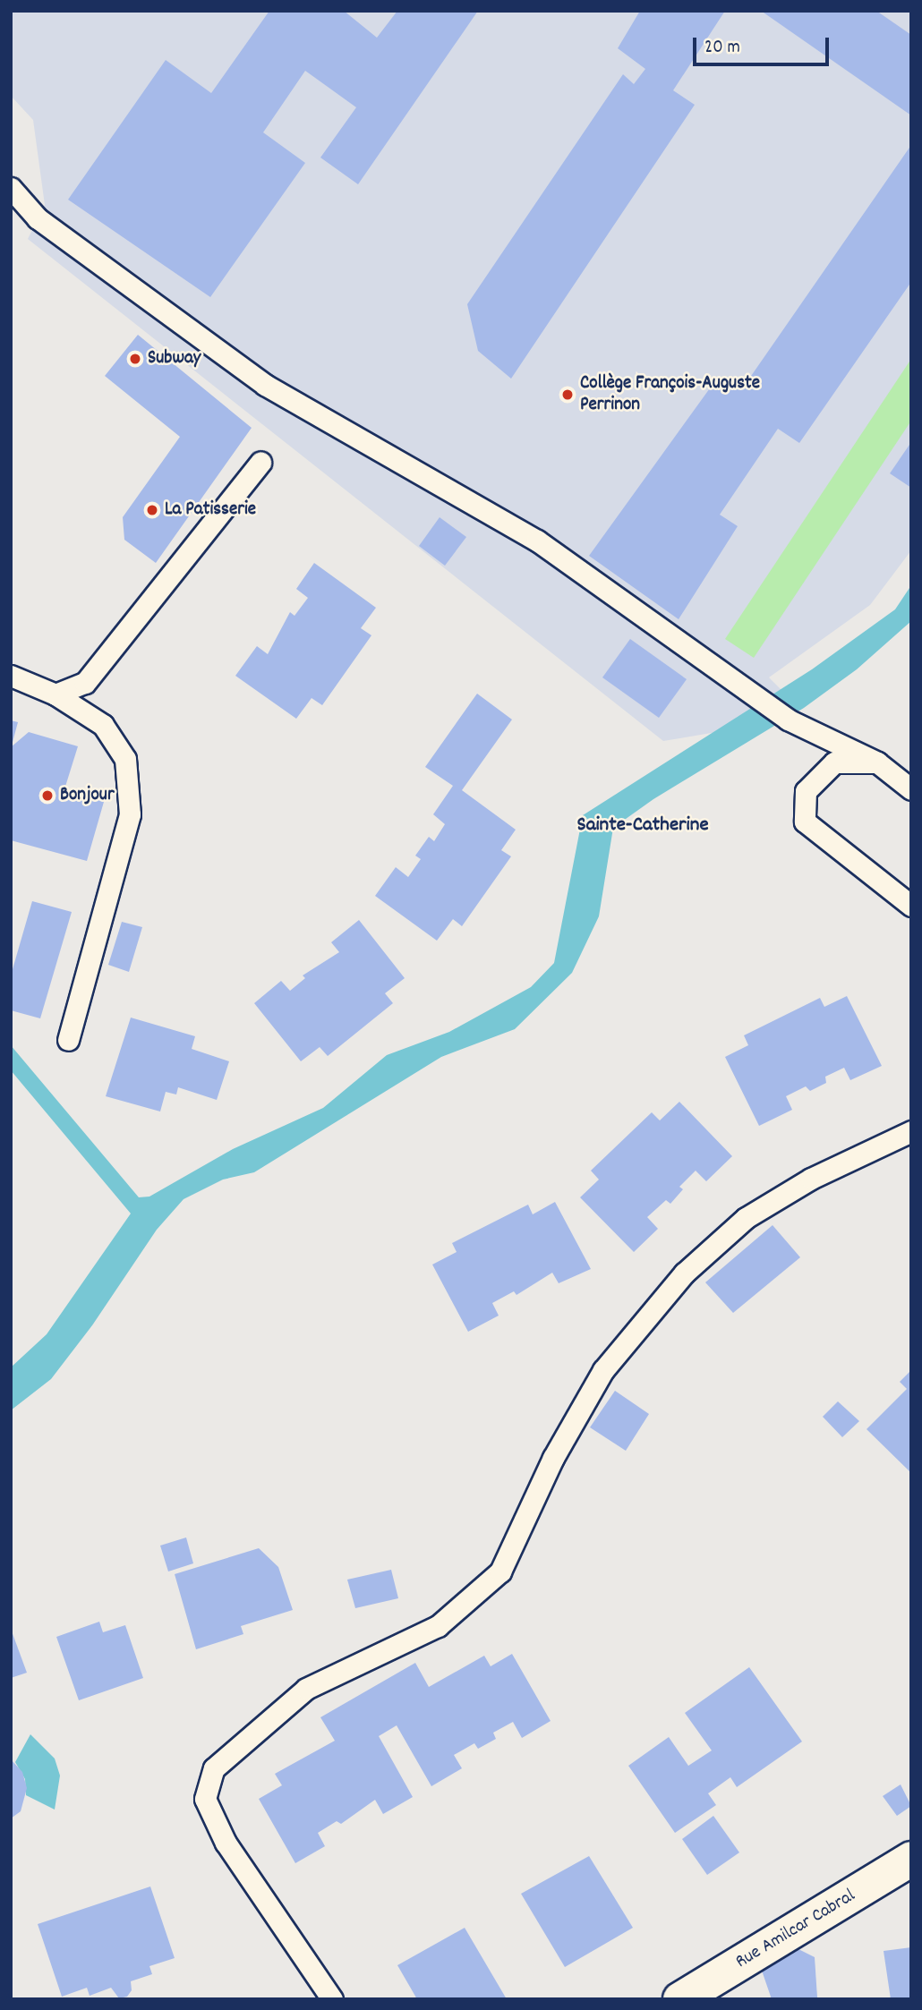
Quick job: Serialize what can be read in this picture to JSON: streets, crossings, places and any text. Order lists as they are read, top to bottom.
{
  "streets": {
    "street": ["Rue Amilcar Cabral"]
  },
  "districts": ["Sainte-Catherine"],
  "places": [
    "Subway",
    "Collège François-Auguste Perrinon",
    "La Patisserie",
    "Bonjour"
  ],
  "scale_bar": "20 m"
}
